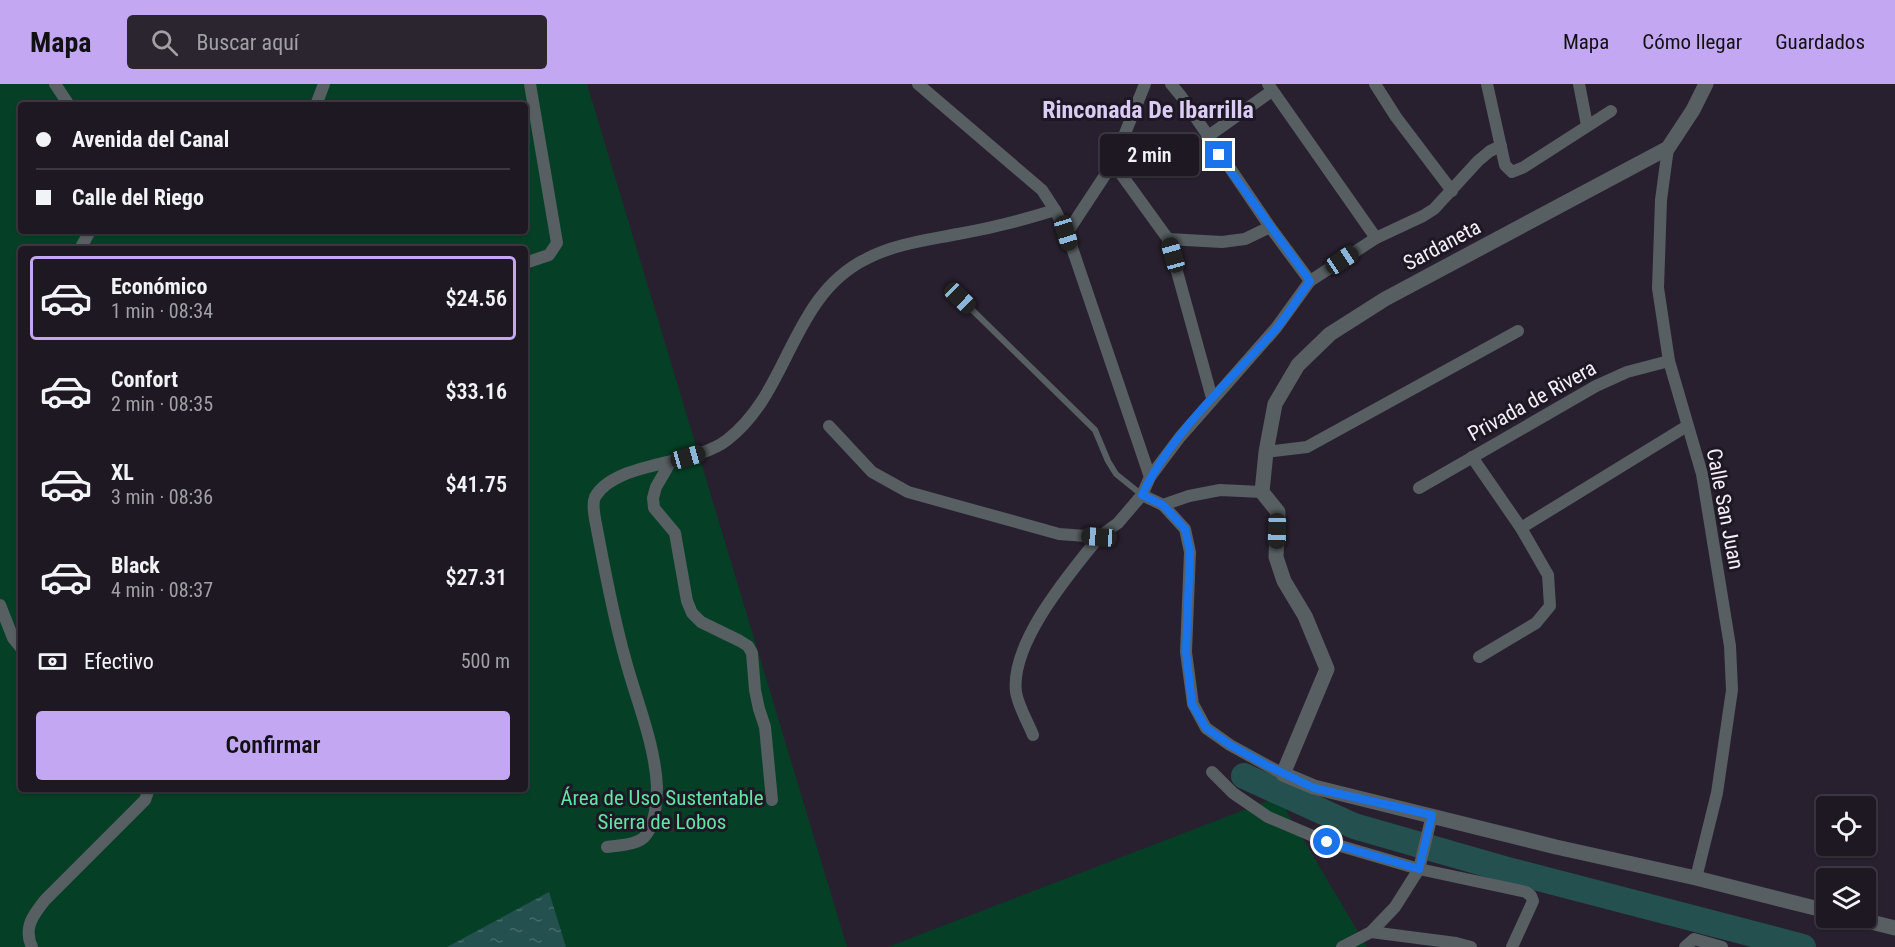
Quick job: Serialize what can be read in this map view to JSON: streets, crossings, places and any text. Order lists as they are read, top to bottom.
{
  "streets": {
    "street": ["Sardaneta", "Privada de Rivera", "Calle San Juan"]
  },
  "crossings": [
    ["Sardaneta", "Calle San Juan"],
    ["Privada de Rivera", "Calle San Juan"]
  ],
  "districts": ["Rinconada De Ibarrilla"],
  "parks": ["Área de Uso Sustentable Sierra de Lobos"],
  "page": {
    "header": "Mapa",
    "search": "Buscar aquí",
    "nav": ["Mapa", "Cómo llegar", "Guardados"],
    "banner": ["Avenida del Canal", "Calle del Riego"],
    "bubble": "2 min",
    "list": [
      {
        "name": "Económico",
        "note": "1 min · 08:34",
        "value": "$24.56"
      },
      {
        "name": "Confort",
        "note": "2 min · 08:35",
        "value": "$33.16"
      },
      {
        "name": "XL",
        "note": "3 min · 08:36",
        "value": "$41.75"
      },
      {
        "name": "Black",
        "note": "4 min · 08:37",
        "value": "$27.31"
      }
    ],
    "pay": ["Efectivo", "500 m"],
    "buttons": "Confirmar"
  }
}
